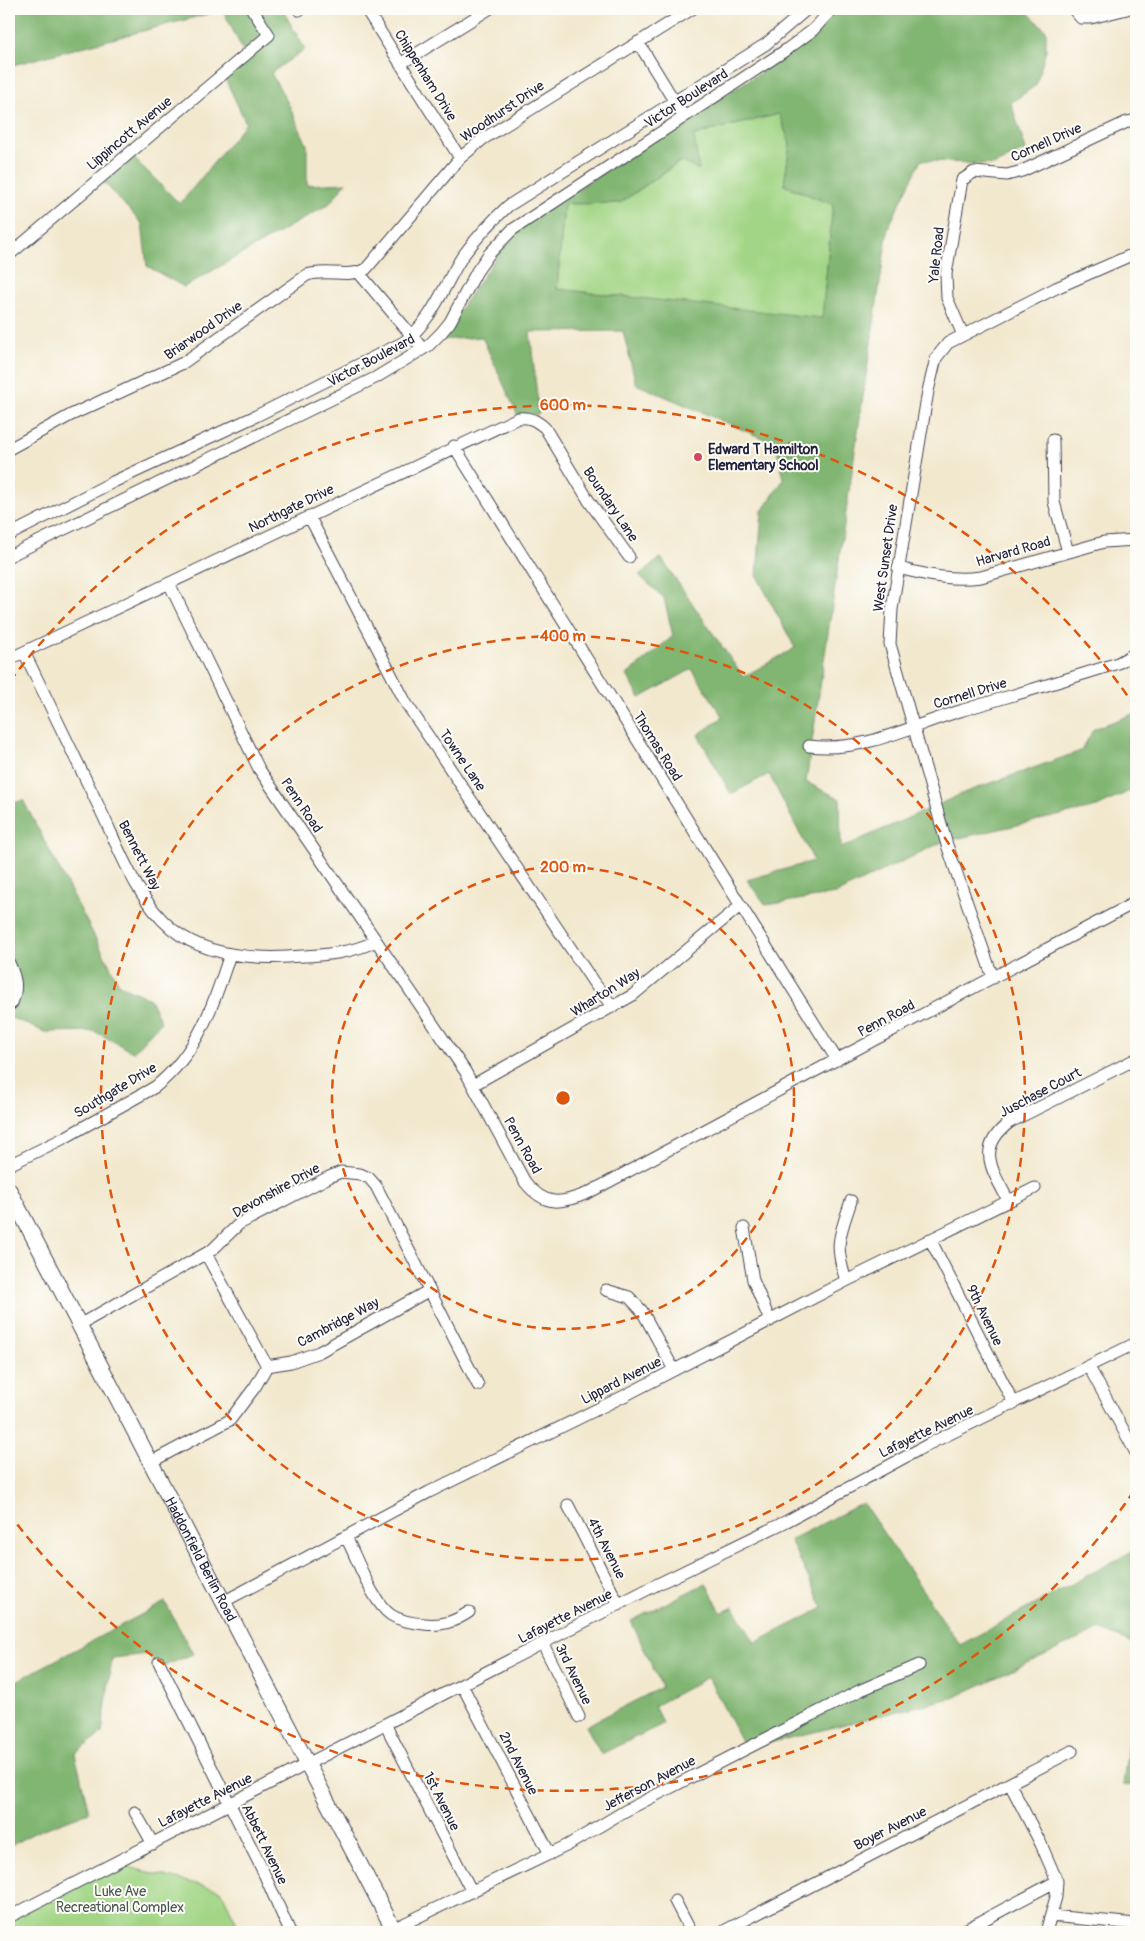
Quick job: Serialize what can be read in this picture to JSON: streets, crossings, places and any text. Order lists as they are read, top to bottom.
{
  "streets": {
    "main road": ["Haddonfield Berlin Road"],
    "street": [
      "Chippenham Drive",
      "Victor Boulevard",
      "Woodhurst Drive",
      "Lippincott Avenue",
      "Cornell Drive",
      "Yale Road",
      "Briarwood Drive",
      "Boundary Lane",
      "Northgate Drive",
      "Harvard Road",
      "West Sunset Drive",
      "Thomas Road",
      "Towne Lane",
      "Penn Road",
      "Bennett Way",
      "Wharton Way",
      "Southgate Drive",
      "Juschase Court",
      "Devonshire Drive",
      "9th Avenue",
      "Cambridge Way",
      "Lippard Avenue",
      "Lafayette Avenue",
      "4th Avenue",
      "3rd Avenue",
      "2nd Avenue",
      "Jefferson Avenue",
      "1st Avenue",
      "Boyer Avenue",
      "Abbett Avenue"
    ]
  },
  "crossings": [
    ["Chippenham Drive", "Woodhurst Drive"],
    ["Woodhurst Drive", "Briarwood Drive"],
    ["Cornell Drive", "Yale Road"],
    ["Cornell Drive", "West Sunset Drive"],
    ["Yale Road", "West Sunset Drive"],
    ["Boundary Lane", "Northgate Drive"],
    ["Northgate Drive", "Thomas Road"],
    ["Northgate Drive", "Towne Lane"],
    ["Northgate Drive", "Penn Road"],
    ["Northgate Drive", "Bennett Way"],
    ["Harvard Road", "West Sunset Drive"],
    ["West Sunset Drive", "Penn Road"],
    ["Thomas Road", "Penn Road"],
    ["Thomas Road", "Wharton Way"],
    ["Towne Lane", "Wharton Way"],
    ["Penn Road", "Bennett Way"],
    ["Penn Road", "Wharton Way"],
    ["Bennett Way", "Southgate Drive"],
    ["Juschase Court", "Lippard Avenue"],
    ["Devonshire Drive", "Cambridge Way"],
    ["Devonshire Drive", "Haddonfield Berlin Road"],
    ["9th Avenue", "Lippard Avenue"],
    ["9th Avenue", "Lafayette Avenue"],
    ["Lippard Avenue", "Haddonfield Berlin Road"],
    ["Lafayette Avenue", "4th Avenue"],
    ["Lafayette Avenue", "Haddonfield Berlin Road"],
    ["Lafayette Avenue", "3rd Avenue"],
    ["Lafayette Avenue", "2nd Avenue"],
    ["Lafayette Avenue", "1st Avenue"],
    ["Lafayette Avenue", "Abbett Avenue"],
    ["Haddonfield Berlin Road", "Jefferson Avenue"],
    ["2nd Avenue", "Jefferson Avenue"],
    ["Jefferson Avenue", "1st Avenue"]
  ],
  "parks": ["Luke Ave Recreational Complex"],
  "places": ["Edward T Hamilton Elementary School"],
  "rings": ["600 m", "400 m", "200 m"]
}
